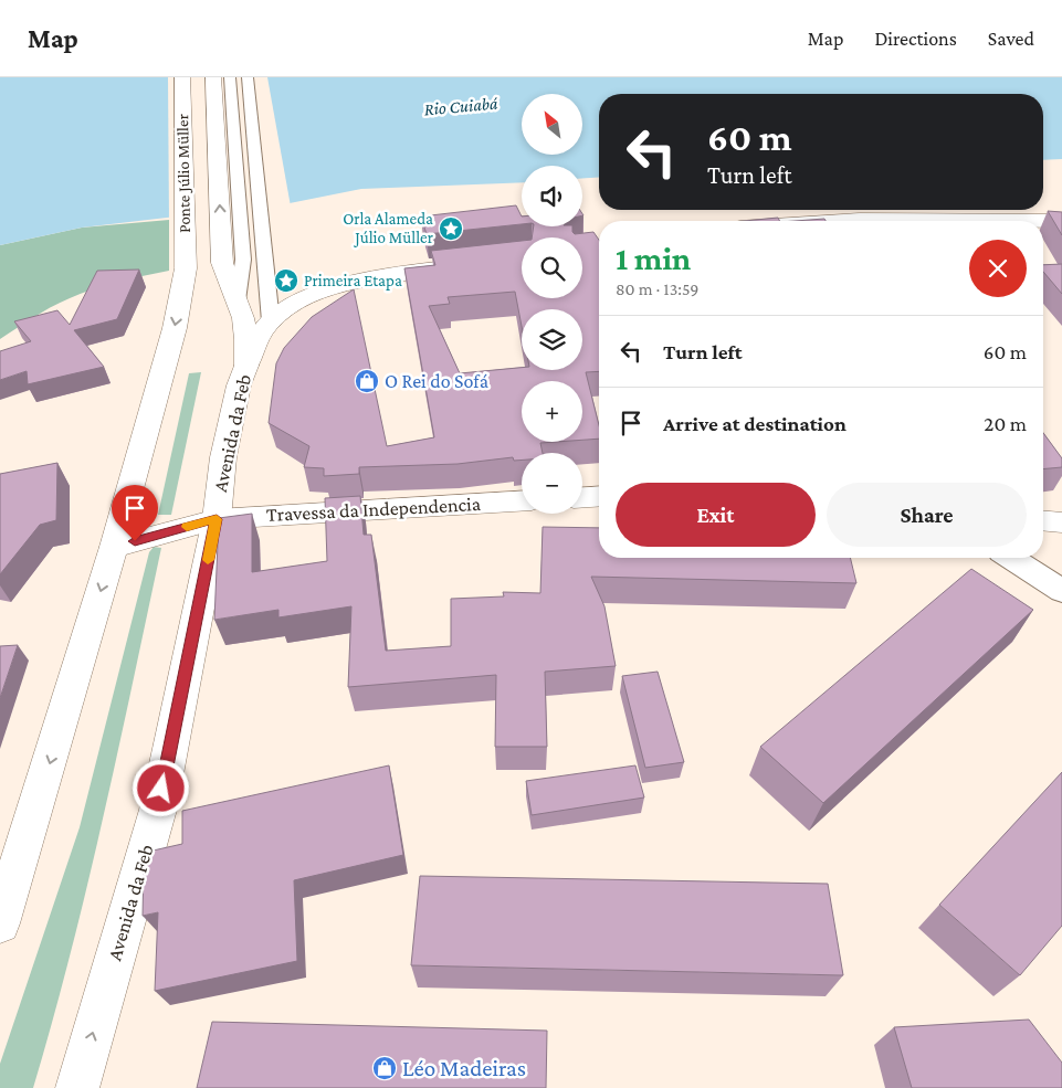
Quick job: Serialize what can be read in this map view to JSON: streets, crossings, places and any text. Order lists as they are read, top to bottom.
{
  "streets": {
    "main road": ["Ponte Júlio Müller", "Avenida da Feb", "Travessa da Independencia"]
  },
  "crossings": [
    ["Ponte Júlio Müller", "Avenida da Feb"],
    ["Ponte Júlio Müller", "Travessa da Independencia"],
    ["Avenida da Feb", "Travessa da Independencia"]
  ],
  "water": ["Rio Cuiabá"],
  "places": {
    "place": ["Orla Alameda Júlio Müller", "Primeira Etapa"],
    "shop": ["O Rei do Sofá", "Léo Madeiras"]
  },
  "north": "top left",
  "page": {
    "header": "Map",
    "nav": ["Map", "Directions", "Saved"],
    "map_buttons": ["+", "−"],
    "turn": ["60 m", "Turn left"],
    "heading": ["1 min", "80 m · 13:59"],
    "list": [
      {
        "name": "Turn left",
        "value": "60 m"
      },
      {
        "name": "Arrive at destination",
        "value": "20 m"
      }
    ],
    "buttons": ["Exit", "Share"]
  }
}
